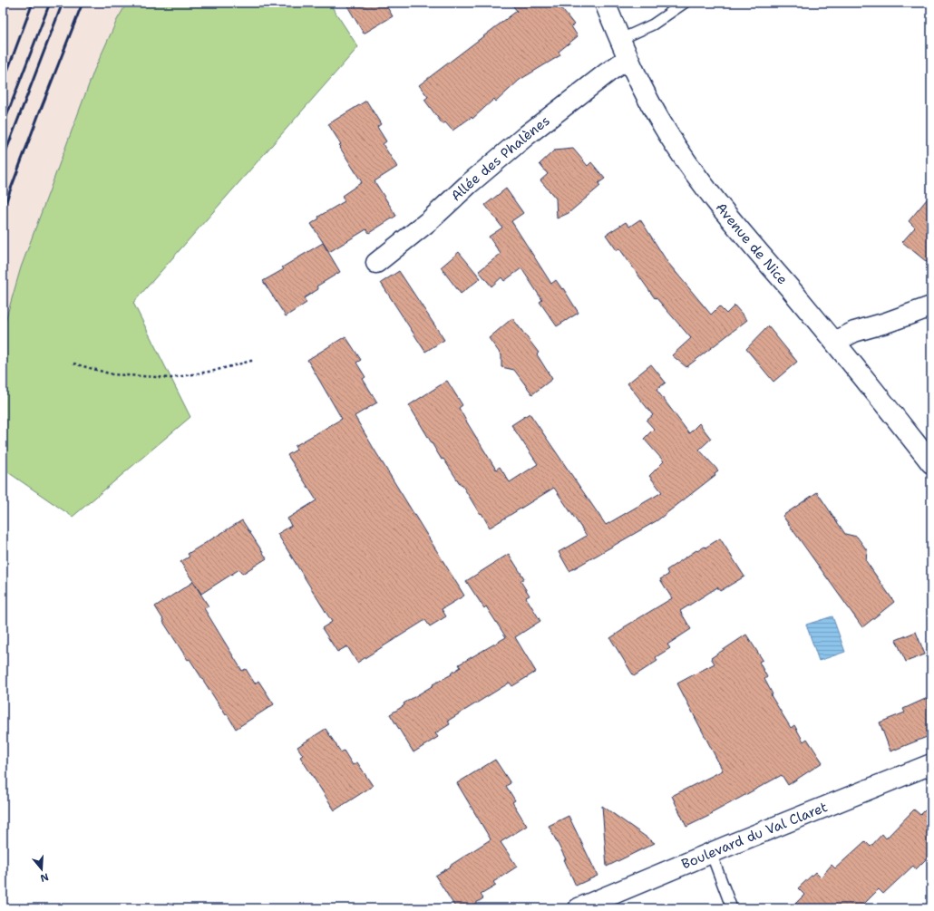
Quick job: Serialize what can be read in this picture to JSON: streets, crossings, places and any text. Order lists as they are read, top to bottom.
{
  "streets": {
    "street": ["Allée des Phalènes", "Avenue de Nice", "Boulevard du Val Claret"]
  },
  "crossings": [
    ["Allée des Phalènes", "Avenue de Nice"]
  ],
  "north": "bottom"
}
